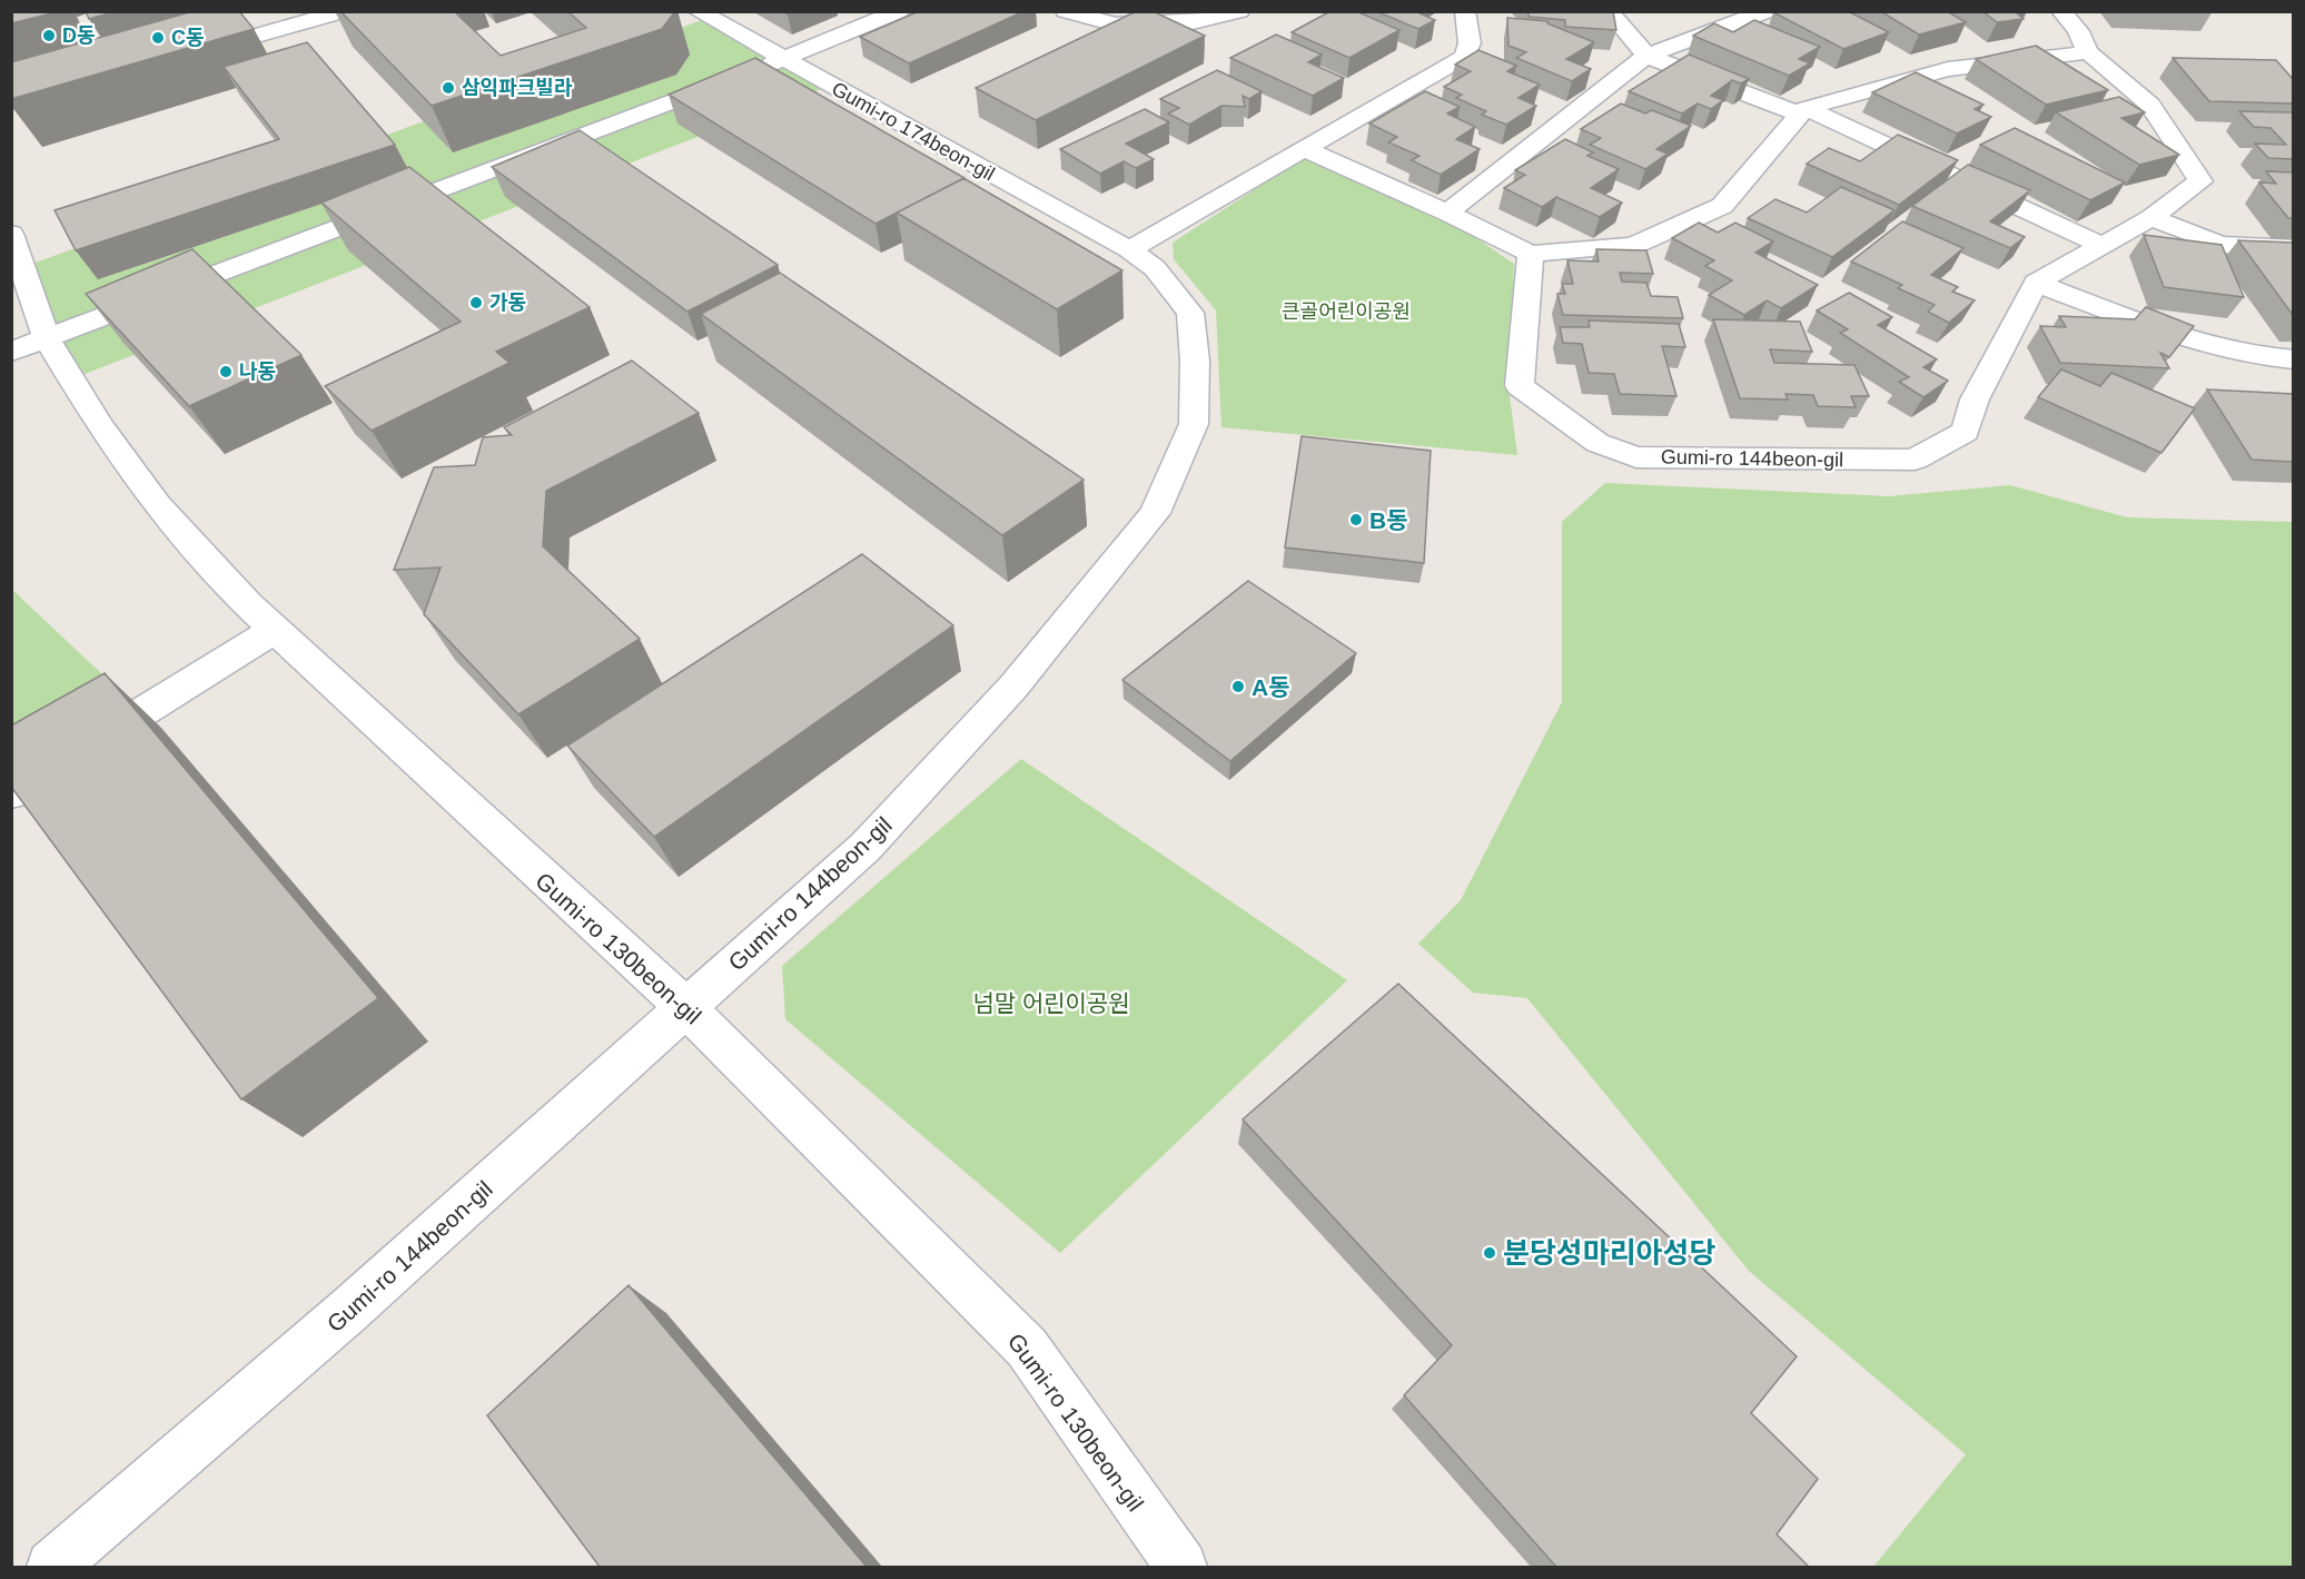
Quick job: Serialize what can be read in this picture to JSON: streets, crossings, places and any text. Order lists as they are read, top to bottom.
{
  "streets": {
    "street": ["Gumi-ro 174beon-gil", "Gumi-ro 144beon-gil", "Gumi-ro 130beon-gil"]
  },
  "crossings": [
    ["Gumi-ro 174beon-gil", "Gumi-ro 144beon-gil"],
    ["Gumi-ro 144beon-gil", "Gumi-ro 130beon-gil"]
  ],
  "parks": ["큰골어린이공원", "넘말 어린이공원"],
  "places": [
    "D동",
    "C동",
    "삼익파크빌라",
    "가동",
    "나동",
    "B동",
    "A동",
    "분당성마리아성당"
  ]
}
